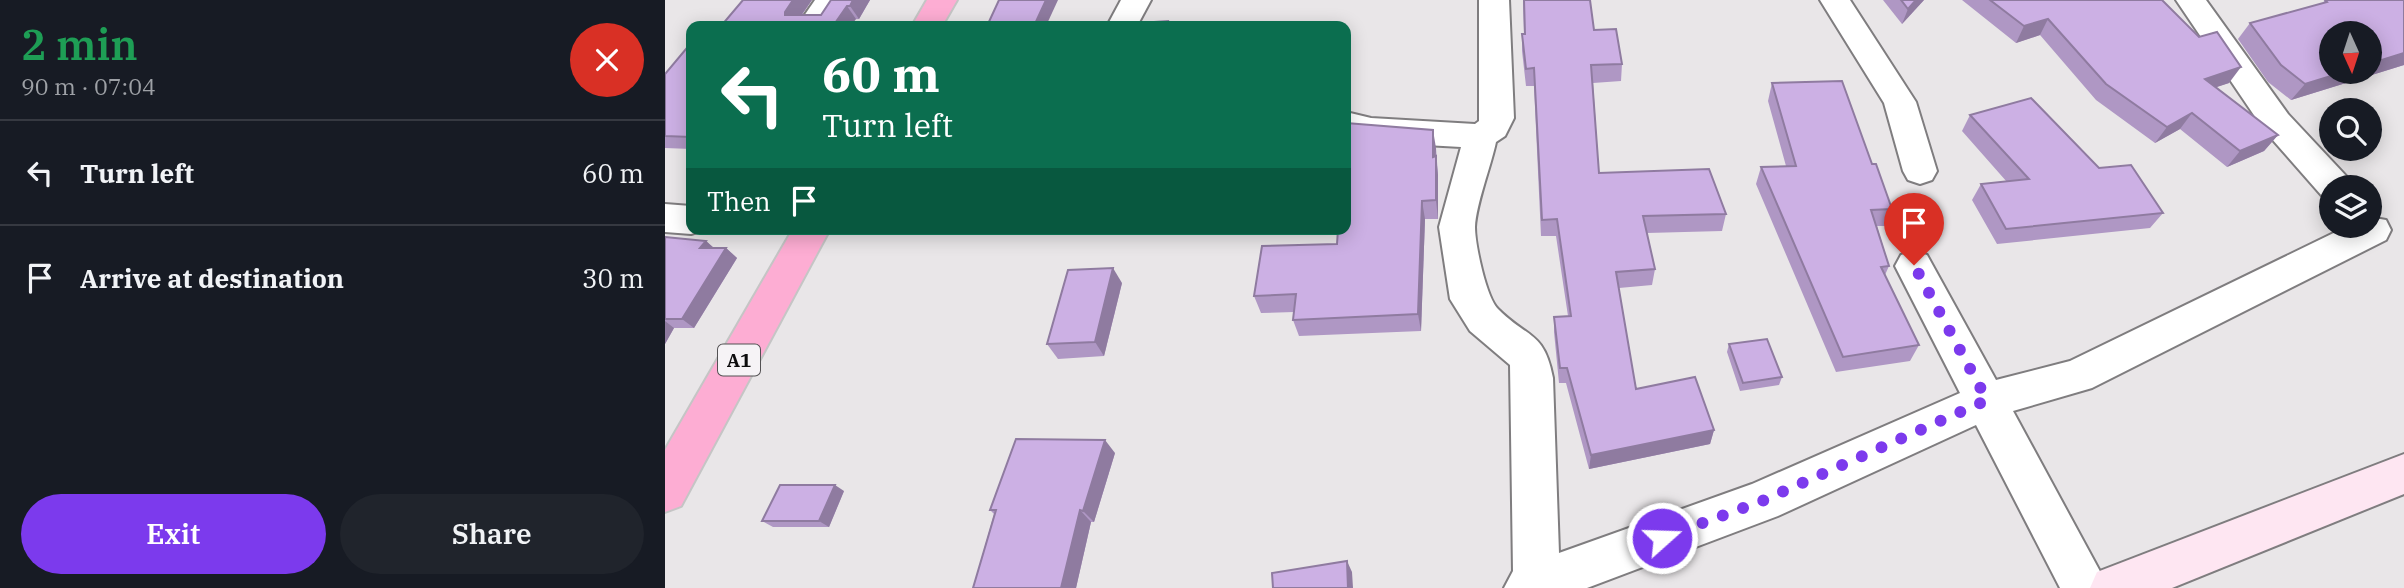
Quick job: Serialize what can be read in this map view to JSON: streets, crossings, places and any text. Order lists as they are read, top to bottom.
{
  "streets": {
    "highway": ["A1"]
  },
  "north": "bottom",
  "page": {
    "heading": ["2 min", "90 m · 07:04"],
    "turn": ["60 m", "Turn left"],
    "list": [
      {
        "name": "Turn left",
        "value": "60 m"
      },
      {
        "name": "Arrive at destination",
        "value": "30 m"
      }
    ],
    "then": "Then",
    "buttons": ["Exit", "Share"]
  }
}
